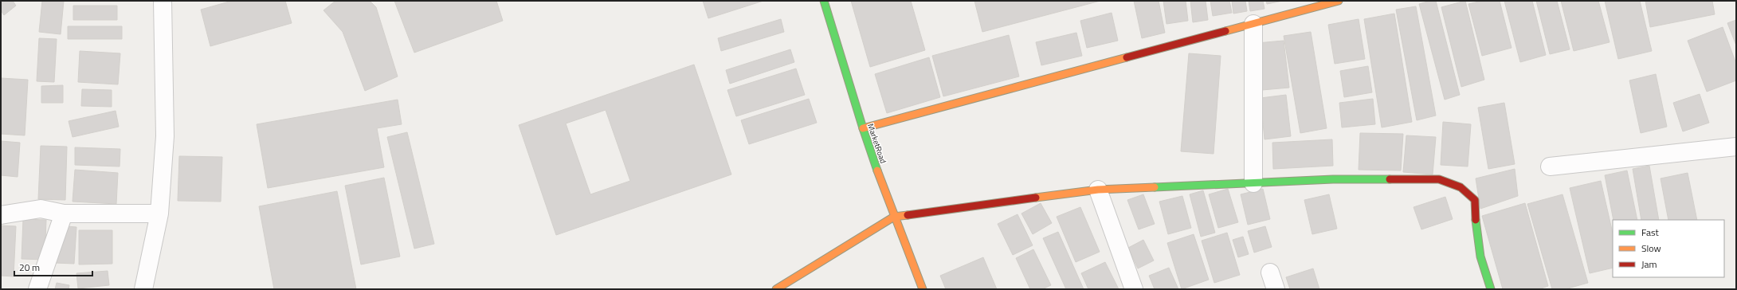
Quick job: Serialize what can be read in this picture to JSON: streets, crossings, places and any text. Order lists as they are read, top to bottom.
{
  "streets": {
    "street": ["MarketRoad"]
  },
  "legend": ["Fast", "Slow", "Jam"],
  "scale_bar": "20 m"
}
